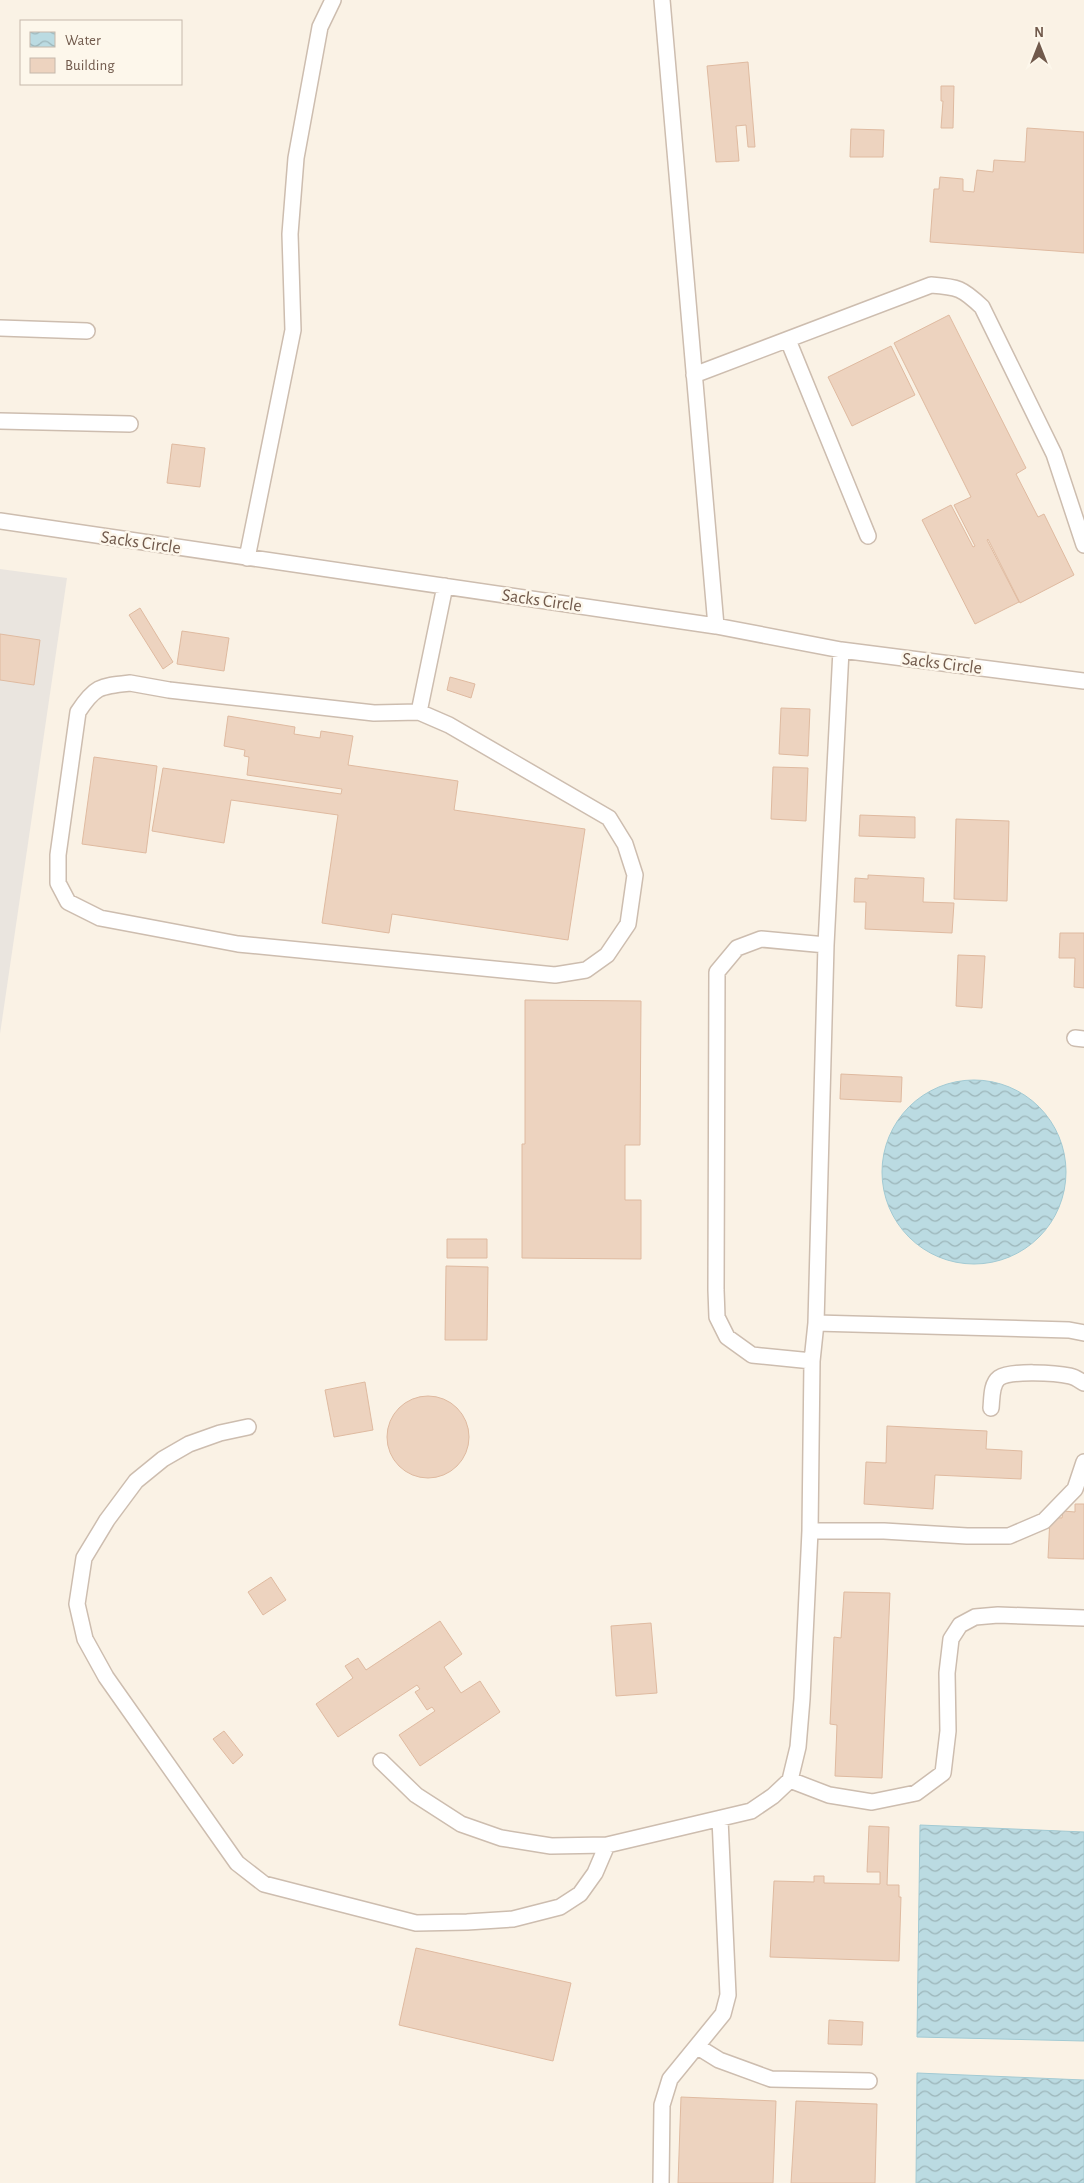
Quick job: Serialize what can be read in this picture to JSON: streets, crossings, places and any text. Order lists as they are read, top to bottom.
{
  "streets": {
    "lane": ["Sacks Circle"]
  },
  "legend": ["Water", "Building"],
  "north": "top"
}
